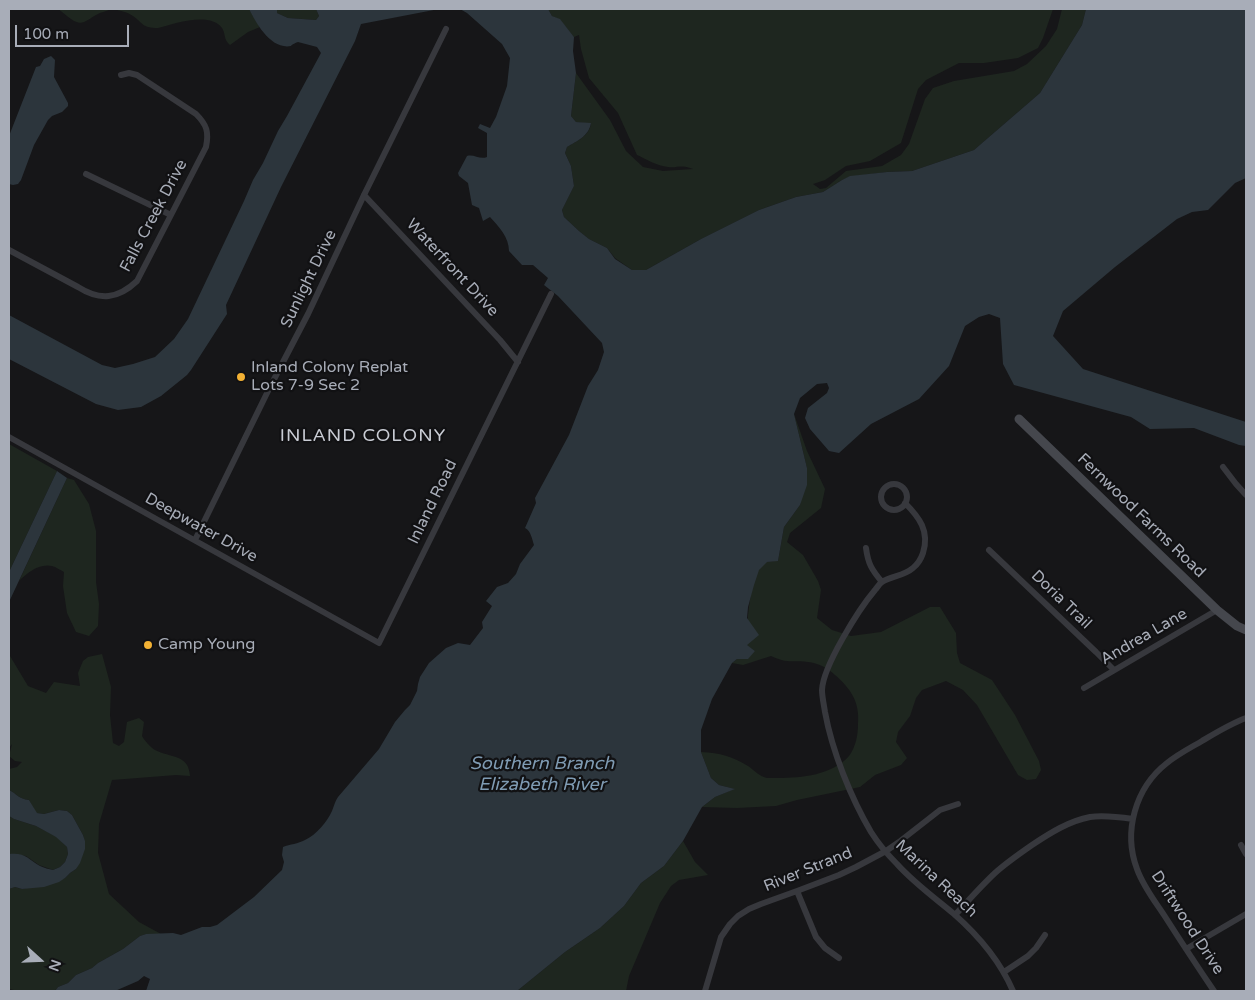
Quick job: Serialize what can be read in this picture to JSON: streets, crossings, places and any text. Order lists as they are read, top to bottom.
{
  "streets": {
    "street": [
      "Falls Creek Drive",
      "Waterfront Drive",
      "Sunlight Drive",
      "Inland Road",
      "Fernwood Farms Road",
      "Deepwater Drive",
      "Doria Trail",
      "Andrea Lane",
      "River Strand",
      "Marina Reach",
      "Driftwood Drive"
    ]
  },
  "crossings": [
    ["Waterfront Drive", "Sunlight Drive"],
    ["Waterfront Drive", "Inland Road"],
    ["Sunlight Drive", "Deepwater Drive"],
    ["Inland Road", "Deepwater Drive"],
    ["Fernwood Farms Road", "Andrea Lane"],
    ["Doria Trail", "Andrea Lane"],
    ["River Strand", "Marina Reach"]
  ],
  "districts": ["INLAND COLONY"],
  "water": ["Southern Branch Elizabeth River"],
  "places": ["Inland Colony Replat Lots 7-9 Sec 2", "Camp Young"],
  "scale_bar": "100 m",
  "north": "right"
}
